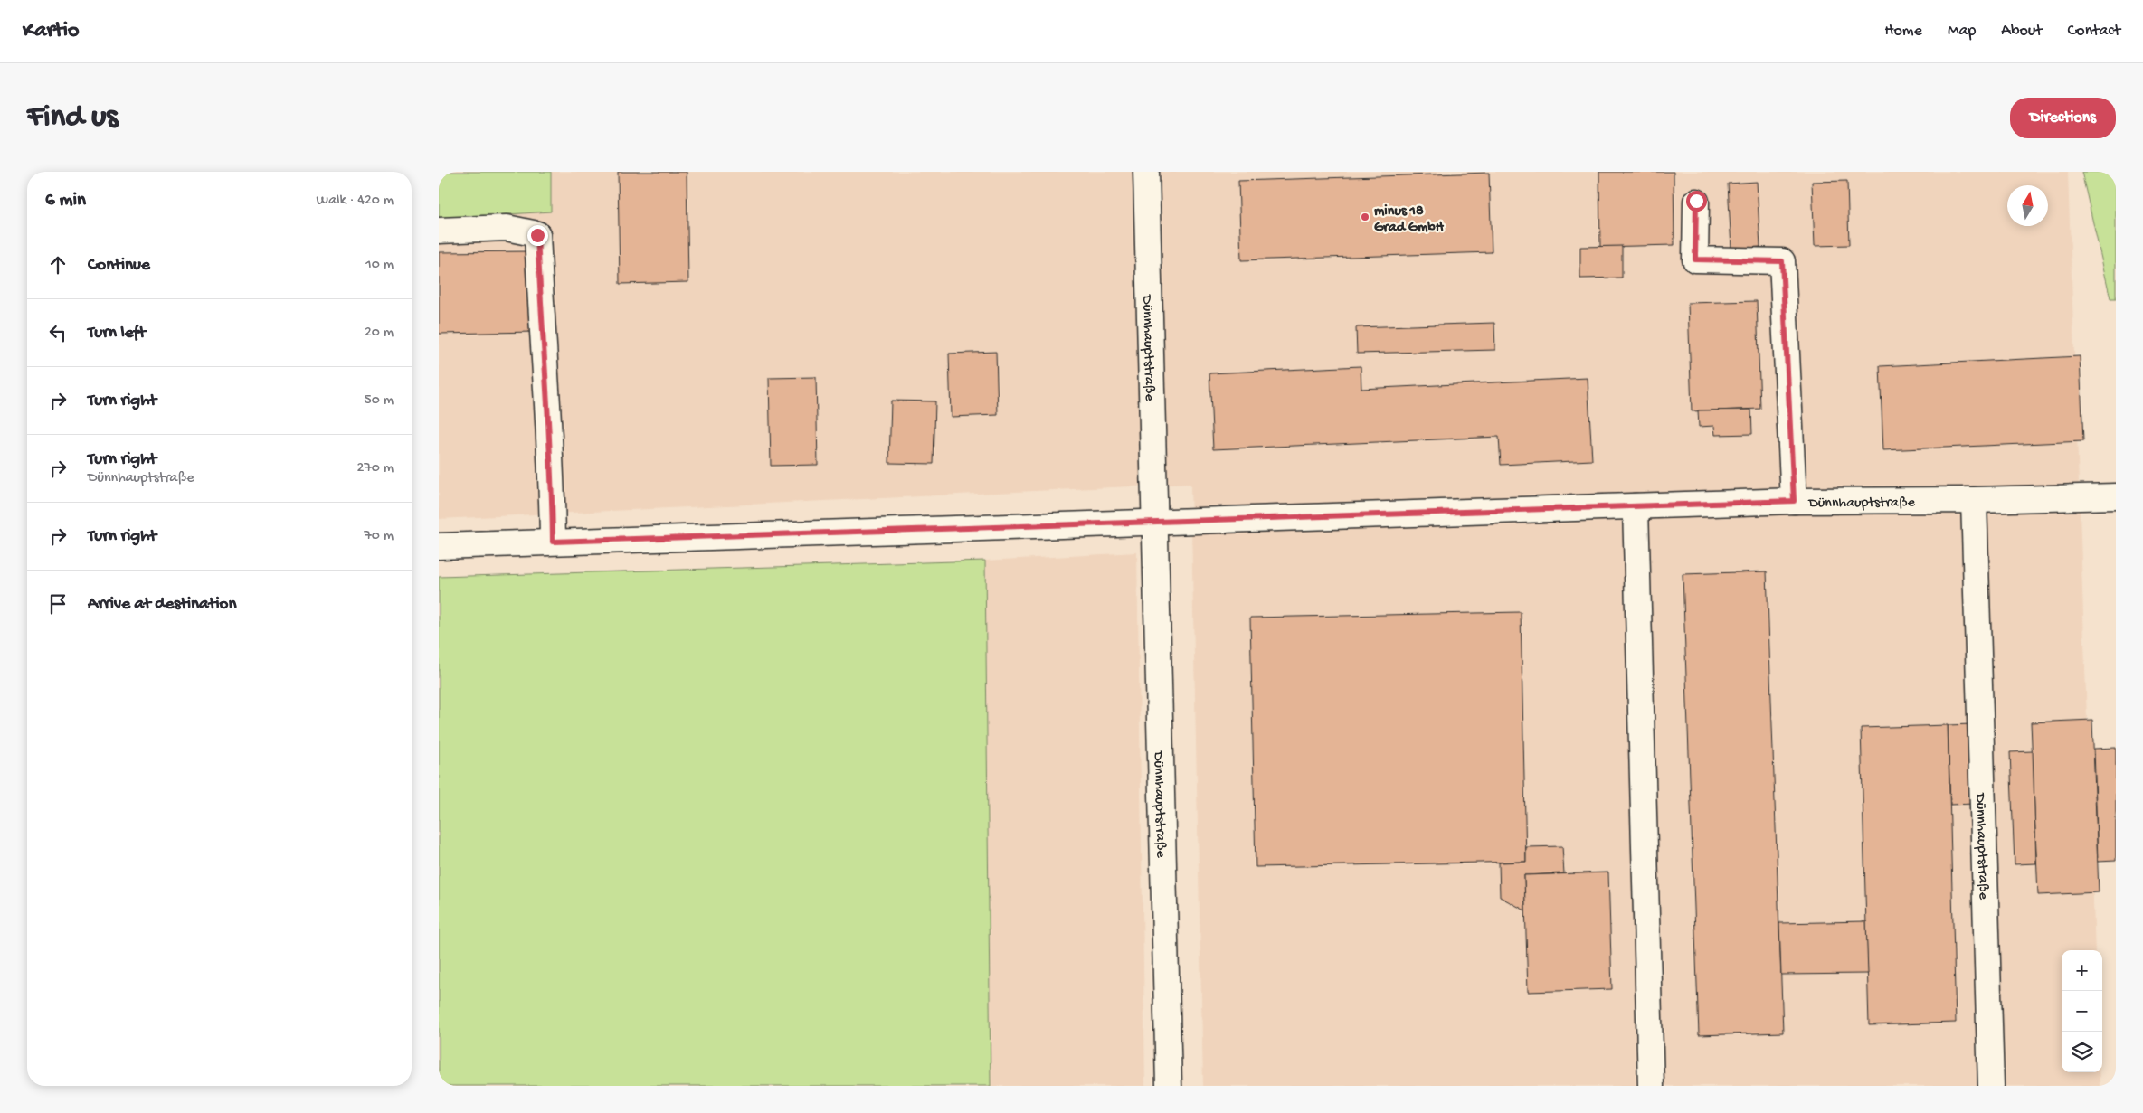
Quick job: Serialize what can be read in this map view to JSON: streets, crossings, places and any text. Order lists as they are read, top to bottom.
{
  "streets": {
    "street": ["Dünnhauptstraße"]
  },
  "places": ["minus 18 Grad GmbH"],
  "north": "top",
  "page": {
    "header": "Kartio",
    "nav": [
      "Home",
      "Map",
      "About",
      "Contact"
    ],
    "buttons": "Directions",
    "title": "Find us",
    "heading": ["6 min", "Walk · 420 m"],
    "list": [
      ["Continue", "10 m"],
      ["Turn left", "20 m"],
      ["Turn right", "50 m"],
      ["Turn right", "Dünnhauptstraße", "270 m"],
      ["Turn right", "70 m"],
      "Arrive at destination"
    ],
    "map_buttons": ["+", "−"]
  }
}
